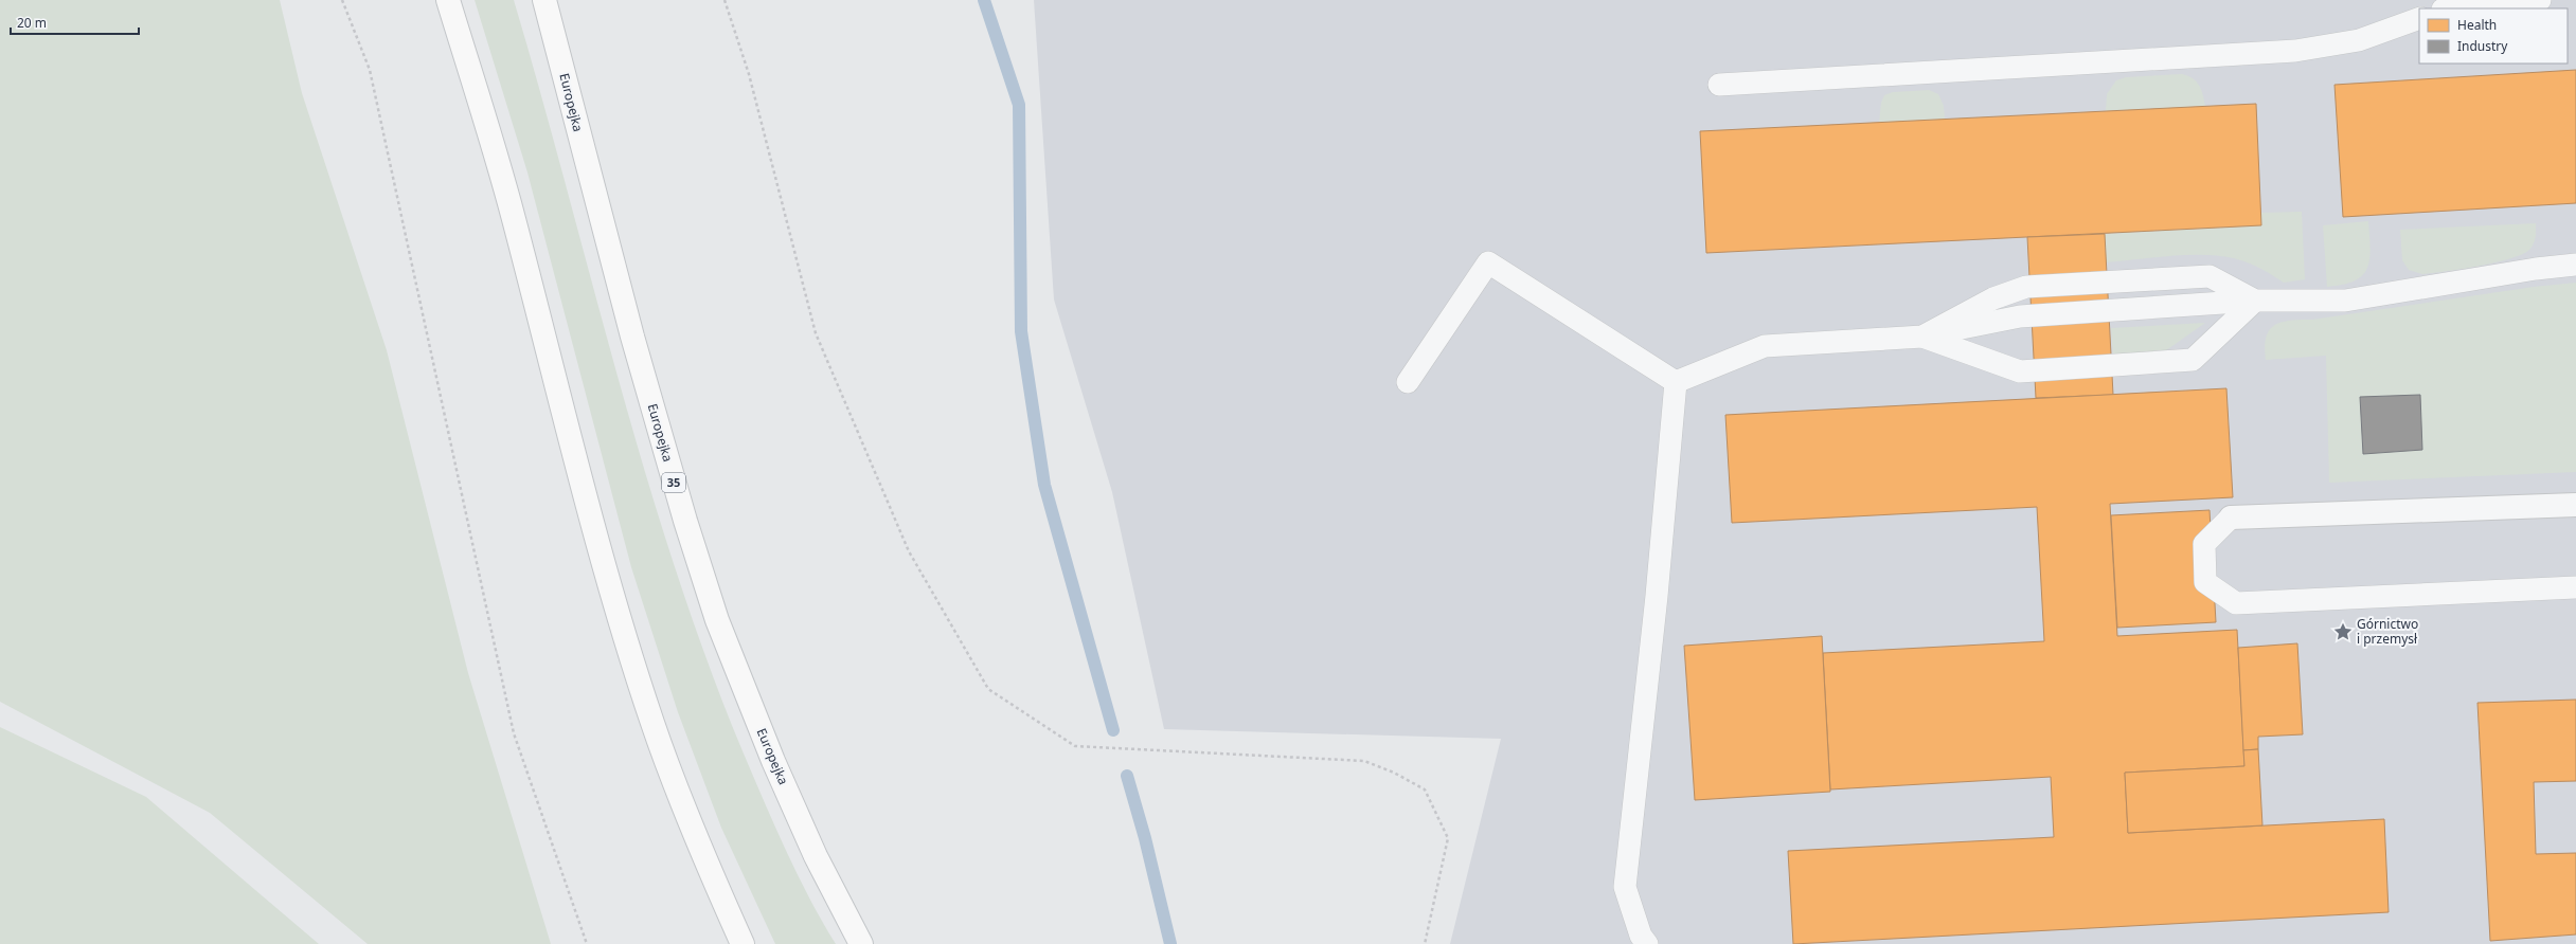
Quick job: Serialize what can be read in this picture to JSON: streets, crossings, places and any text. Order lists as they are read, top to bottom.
{
  "streets": {
    "main road": ["Europejka", "35"]
  },
  "places": {
    "place": ["Górnictwo i przemysł"]
  },
  "legend": ["Health", "Industry"],
  "scale_bar": "20 m"
}
